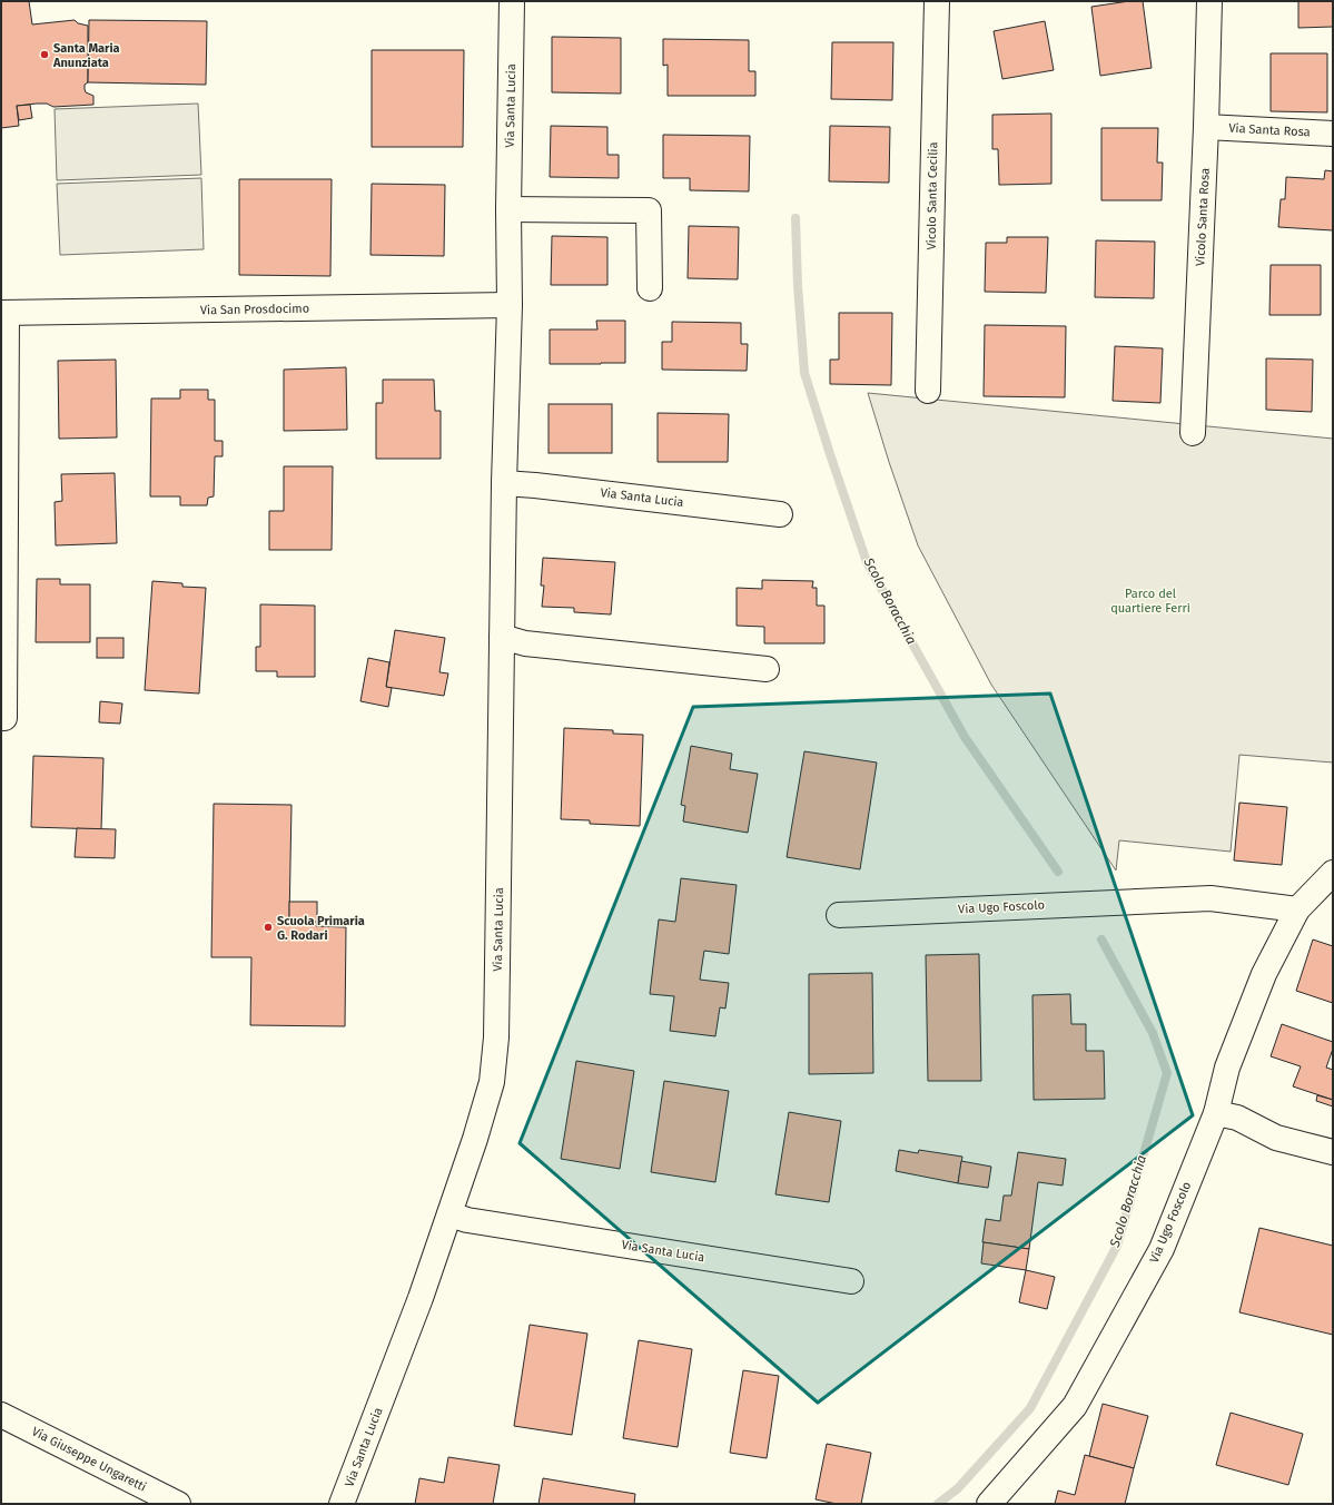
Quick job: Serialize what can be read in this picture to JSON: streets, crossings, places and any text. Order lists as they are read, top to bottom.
{
  "streets": {
    "street": [
      "Via Santa Lucia",
      "Via Santa Rosa",
      "Vicolo Santa Cecilia",
      "Vicolo Santa Rosa",
      "Via San Prosdocimo",
      "Via Ugo Foscolo",
      "Via Giuseppe Ungaretti"
    ]
  },
  "crossings": [
    ["Via Santa Lucia", "Via San Prosdocimo"],
    ["Via Santa Rosa", "Vicolo Santa Rosa"]
  ],
  "water": ["Scolo Boracchia"],
  "parks": ["Parco del quartiere Ferri"],
  "places": ["Santa Maria Anunziata", "Scuola Primaria G. Rodari"]
}
